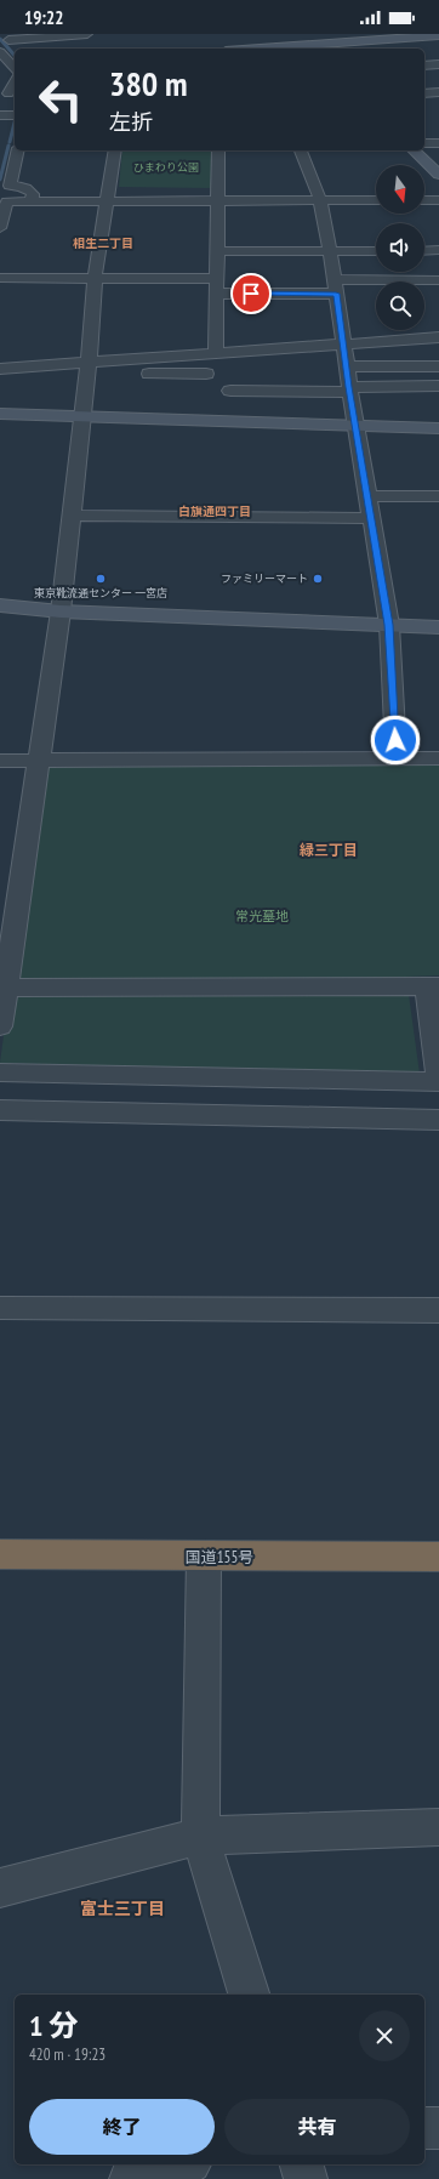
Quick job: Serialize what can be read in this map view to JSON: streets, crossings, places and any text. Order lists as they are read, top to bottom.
{
  "streets": {
    "highway": ["国道155号"]
  },
  "districts": [
    "相生二丁目",
    "白旗通四丁目",
    "緑三丁目",
    "富士三丁目"
  ],
  "parks": ["ひまわり公園", "常光墓地"],
  "places": ["東京靴流通センター 一宮店", "ファミリーマート"],
  "north": "bottom",
  "page": {
    "status": "19:22",
    "turn": ["380 m", "左折"],
    "heading": ["1 分", "420 m · 19:23"],
    "buttons": ["終了", "共有"]
  }
}
